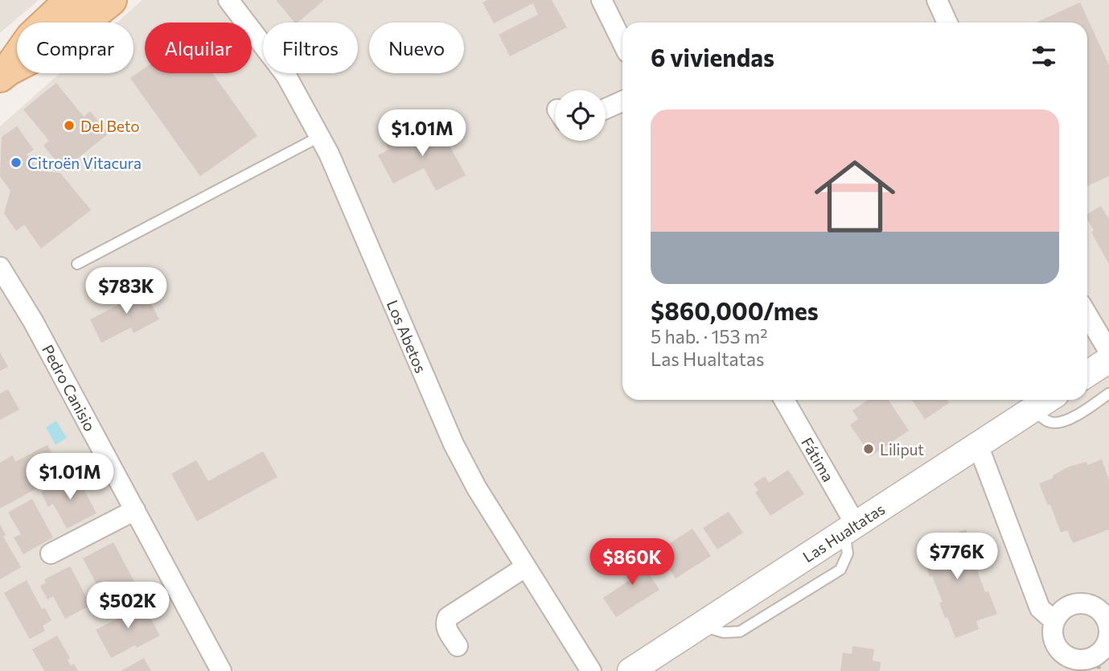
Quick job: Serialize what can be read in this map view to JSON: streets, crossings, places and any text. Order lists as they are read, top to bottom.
{
  "streets": {
    "street": [
      "Los Abetos",
      "Pedro Canisio",
      "Fátima",
      "Las Hualtatas"
    ]
  },
  "crossings": [
    ["Fátima", "Las Hualtatas"]
  ],
  "places": ["Del Beto", "Citroën Vitacura", "Liliput"],
  "page": {
    "chip": [
      "Comprar",
      "Alquilar",
      "Filtros",
      "Nuevo"
    ],
    "heading": "6 viviendas",
    "list": [
      {
        "name": "$860,000/mes",
        "note": "5 hab. · 153 m² · Las Hualtatas"
      }
    ],
    "price": [
      "$1.01M",
      "$783K",
      "$1.01M",
      "$776K",
      "$860K",
      "$502K"
    ]
  }
}
